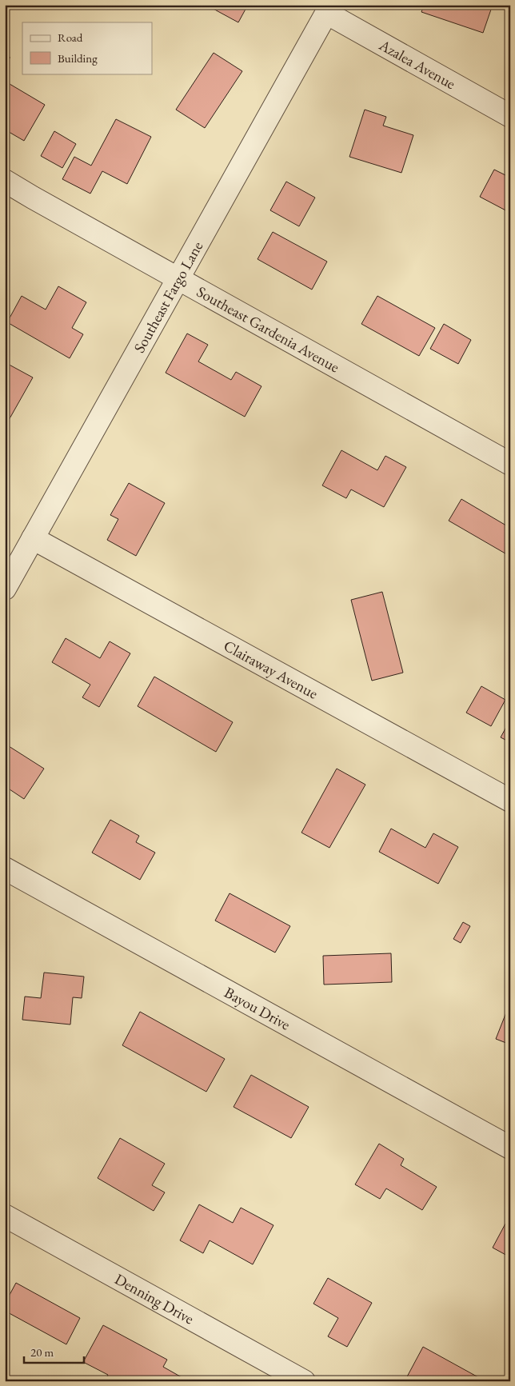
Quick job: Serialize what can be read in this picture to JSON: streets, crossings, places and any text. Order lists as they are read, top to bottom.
{
  "streets": {
    "street": [
      "Azalea Avenue",
      "Southeast Fargo Lane",
      "Southeast Gardenia Avenue",
      "Clairaway Avenue",
      "Bayou Drive",
      "Denning Drive"
    ]
  },
  "crossings": [
    ["Azalea Avenue", "Southeast Fargo Lane"],
    ["Southeast Fargo Lane", "Southeast Gardenia Avenue"],
    ["Southeast Fargo Lane", "Clairaway Avenue"]
  ],
  "legend": ["Road", "Building"],
  "scale_bar": "20 m"
}
